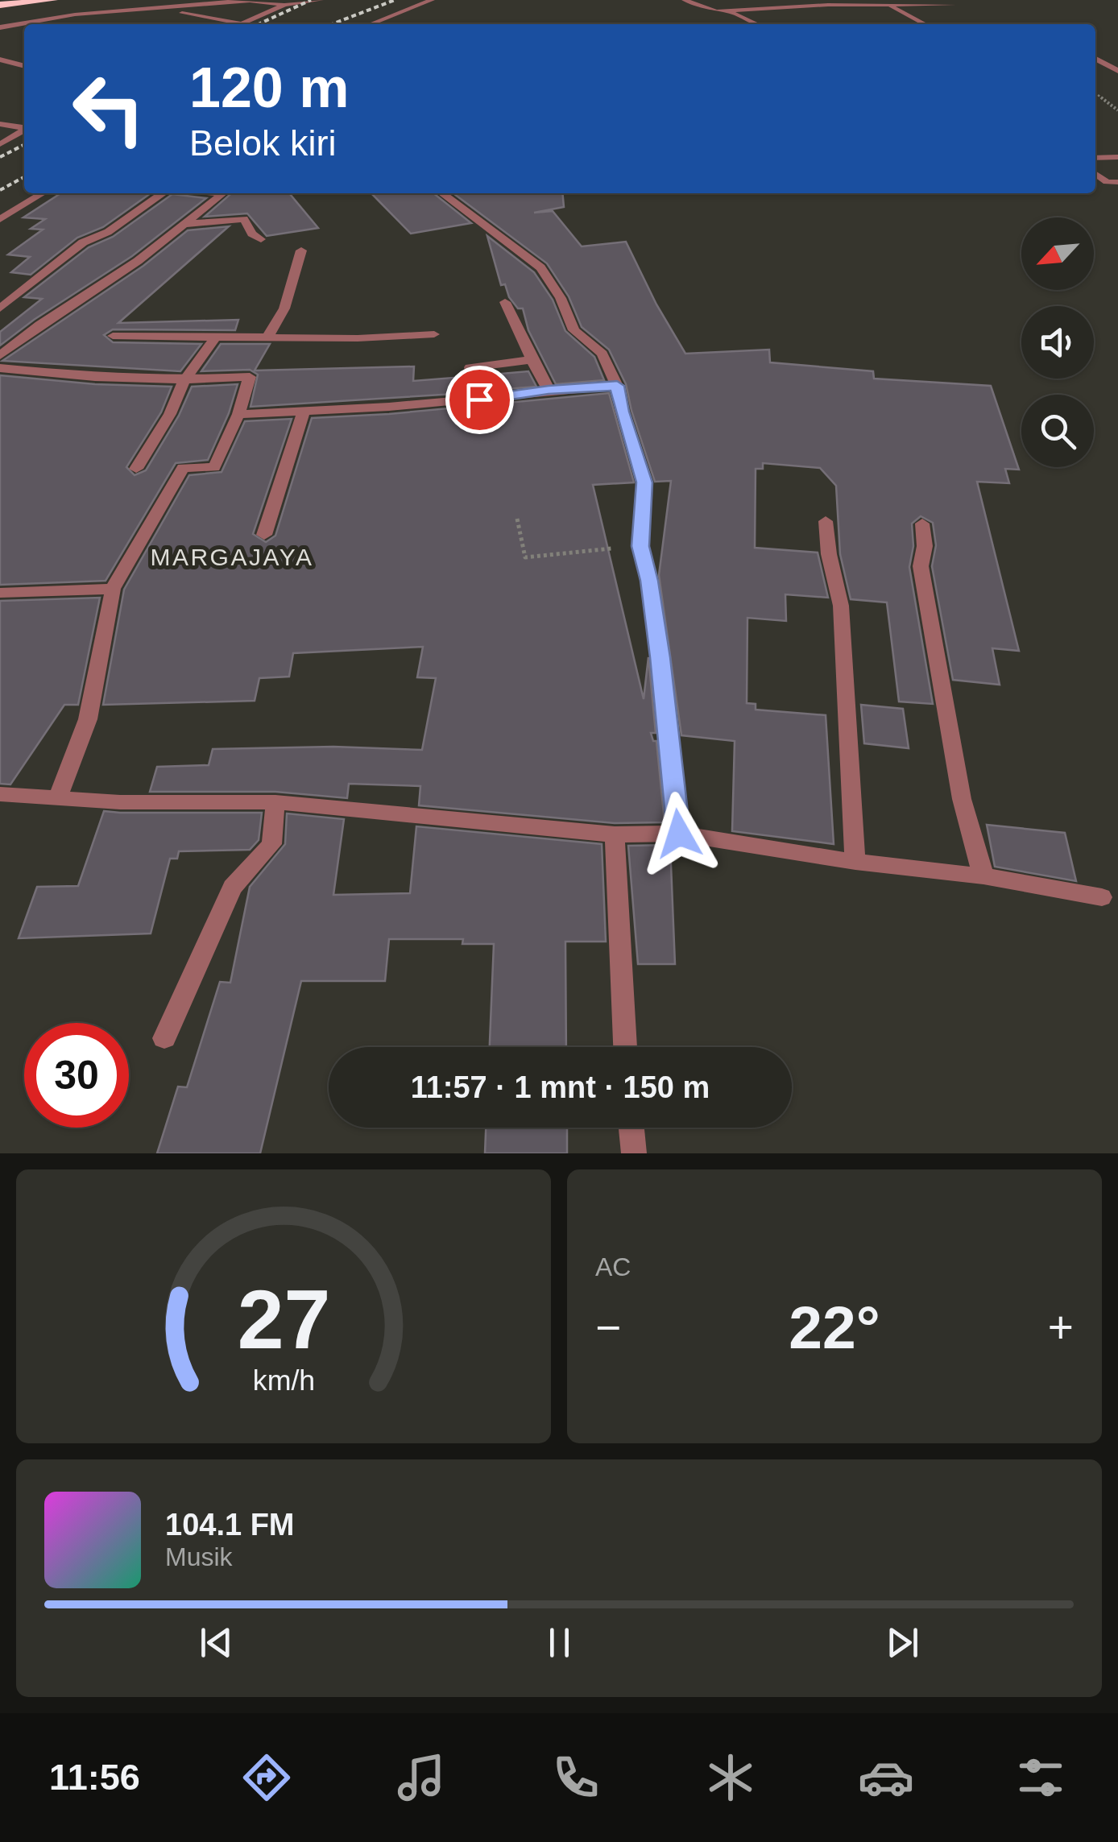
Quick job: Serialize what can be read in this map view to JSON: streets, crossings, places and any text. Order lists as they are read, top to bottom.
{
  "districts": ["MARGAJAYA"],
  "north": "bottom left",
  "page": {
    "turn": ["120 m", "Belok kiri"],
    "limit": "30",
    "trip": "11:57 · 1 mnt · 150 m",
    "tile": "AC",
    "heat": ["−", "22°", "+"],
    "song": ["104.1 FM", "Musik"],
    "tabs": "11:56",
    "gauge": ["27", "km/h"]
  }
}
